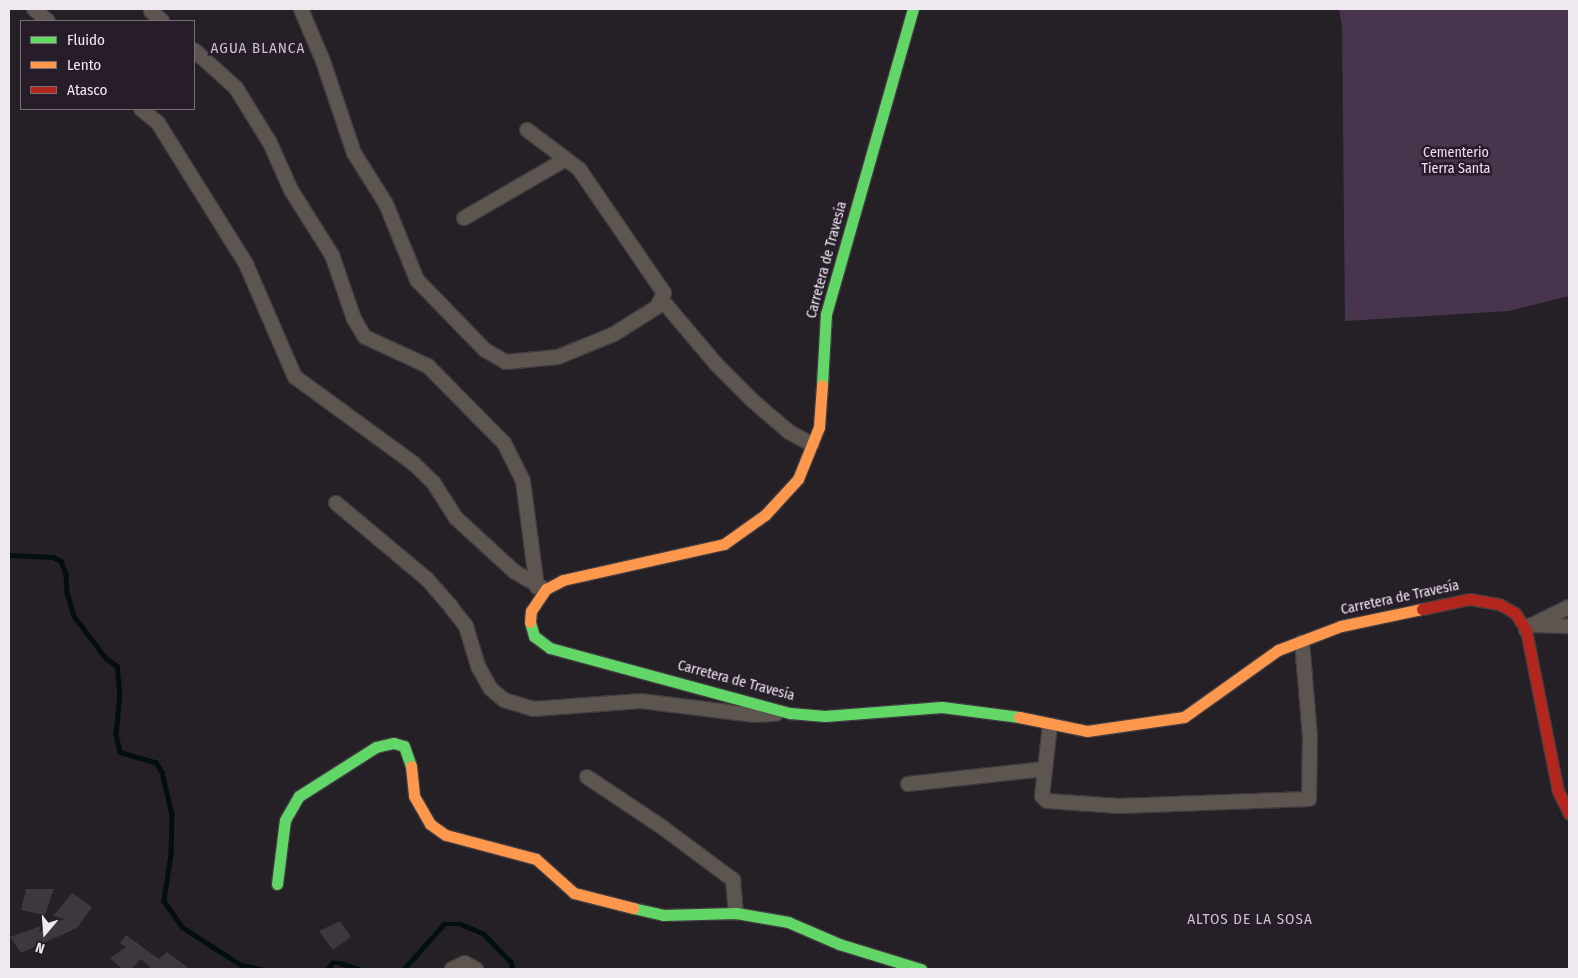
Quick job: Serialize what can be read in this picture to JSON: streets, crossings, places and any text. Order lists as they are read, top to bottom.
{
  "streets": {
    "street": ["Carretera de Travesía"]
  },
  "districts": ["AGUA BLANCA", "ALTOS DE LA SOSA"],
  "parks": ["Cementerio Tierra Santa"],
  "legend": ["Fluido", "Lento", "Atasco"],
  "north": "bottom"
}
